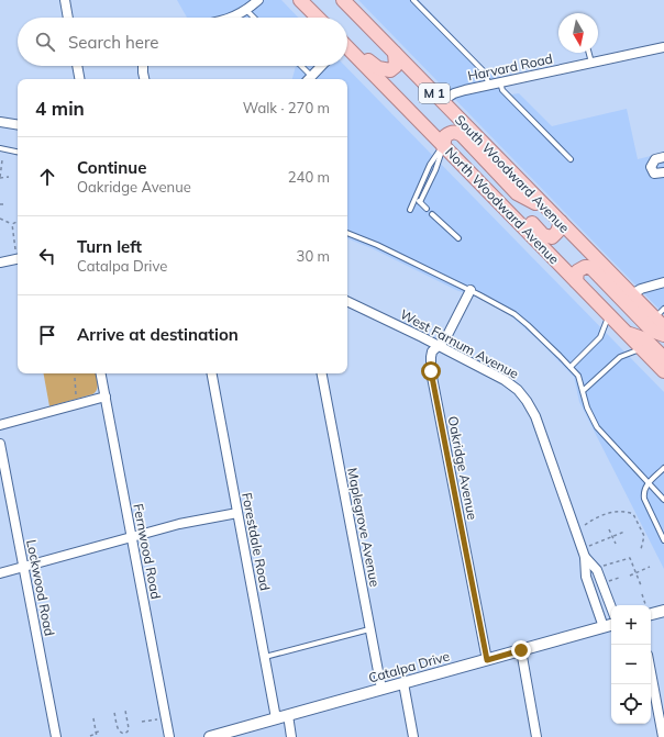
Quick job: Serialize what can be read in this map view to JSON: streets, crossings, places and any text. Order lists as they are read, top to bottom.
{
  "streets": {
    "main road": ["M 1", "South Woodward Avenue", "North Woodward Avenue"],
    "street": [
      "Harvard Road",
      "West Farnum Avenue",
      "Oakridge Avenue",
      "Maplegrove Avenue",
      "Forestdale Road",
      "Fernwood Road",
      "Lockwood Road",
      "Catalpa Drive"
    ]
  },
  "crossings": [
    ["Harvard Road", "South Woodward Avenue"],
    ["West Farnum Avenue", "Oakridge Avenue"],
    ["West Farnum Avenue", "Catalpa Drive"],
    ["Oakridge Avenue", "Catalpa Drive"],
    ["Maplegrove Avenue", "Catalpa Drive"],
    ["Forestdale Road", "Catalpa Drive"]
  ],
  "north": "bottom",
  "page": {
    "search": "Search here",
    "heading": ["4 min", "Walk · 270 m"],
    "list": [
      ["Continue", "Oakridge Avenue", "240 m"],
      ["Turn left", "Catalpa Drive", "30 m"],
      "Arrive at destination"
    ],
    "map_buttons": ["+", "−"]
  }
}
